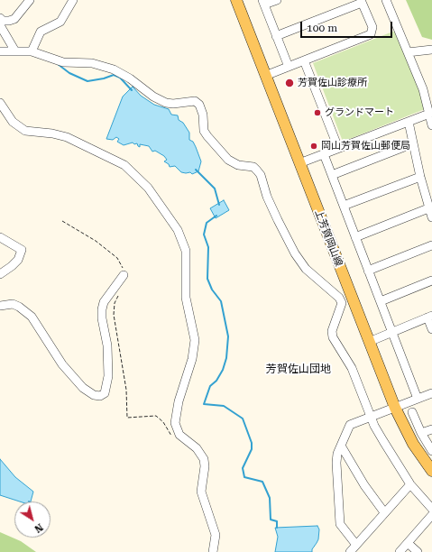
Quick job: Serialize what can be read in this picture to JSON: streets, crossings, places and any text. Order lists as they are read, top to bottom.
{
  "streets": {
    "main road": ["上芳賀岡山線"]
  },
  "districts": ["芳賀佐山団地"],
  "places": ["芳賀佐山診療所", "グランドマート", "岡山芳賀佐山郵便局"],
  "scale_bar": "100 m",
  "north": "bottom right"
}
